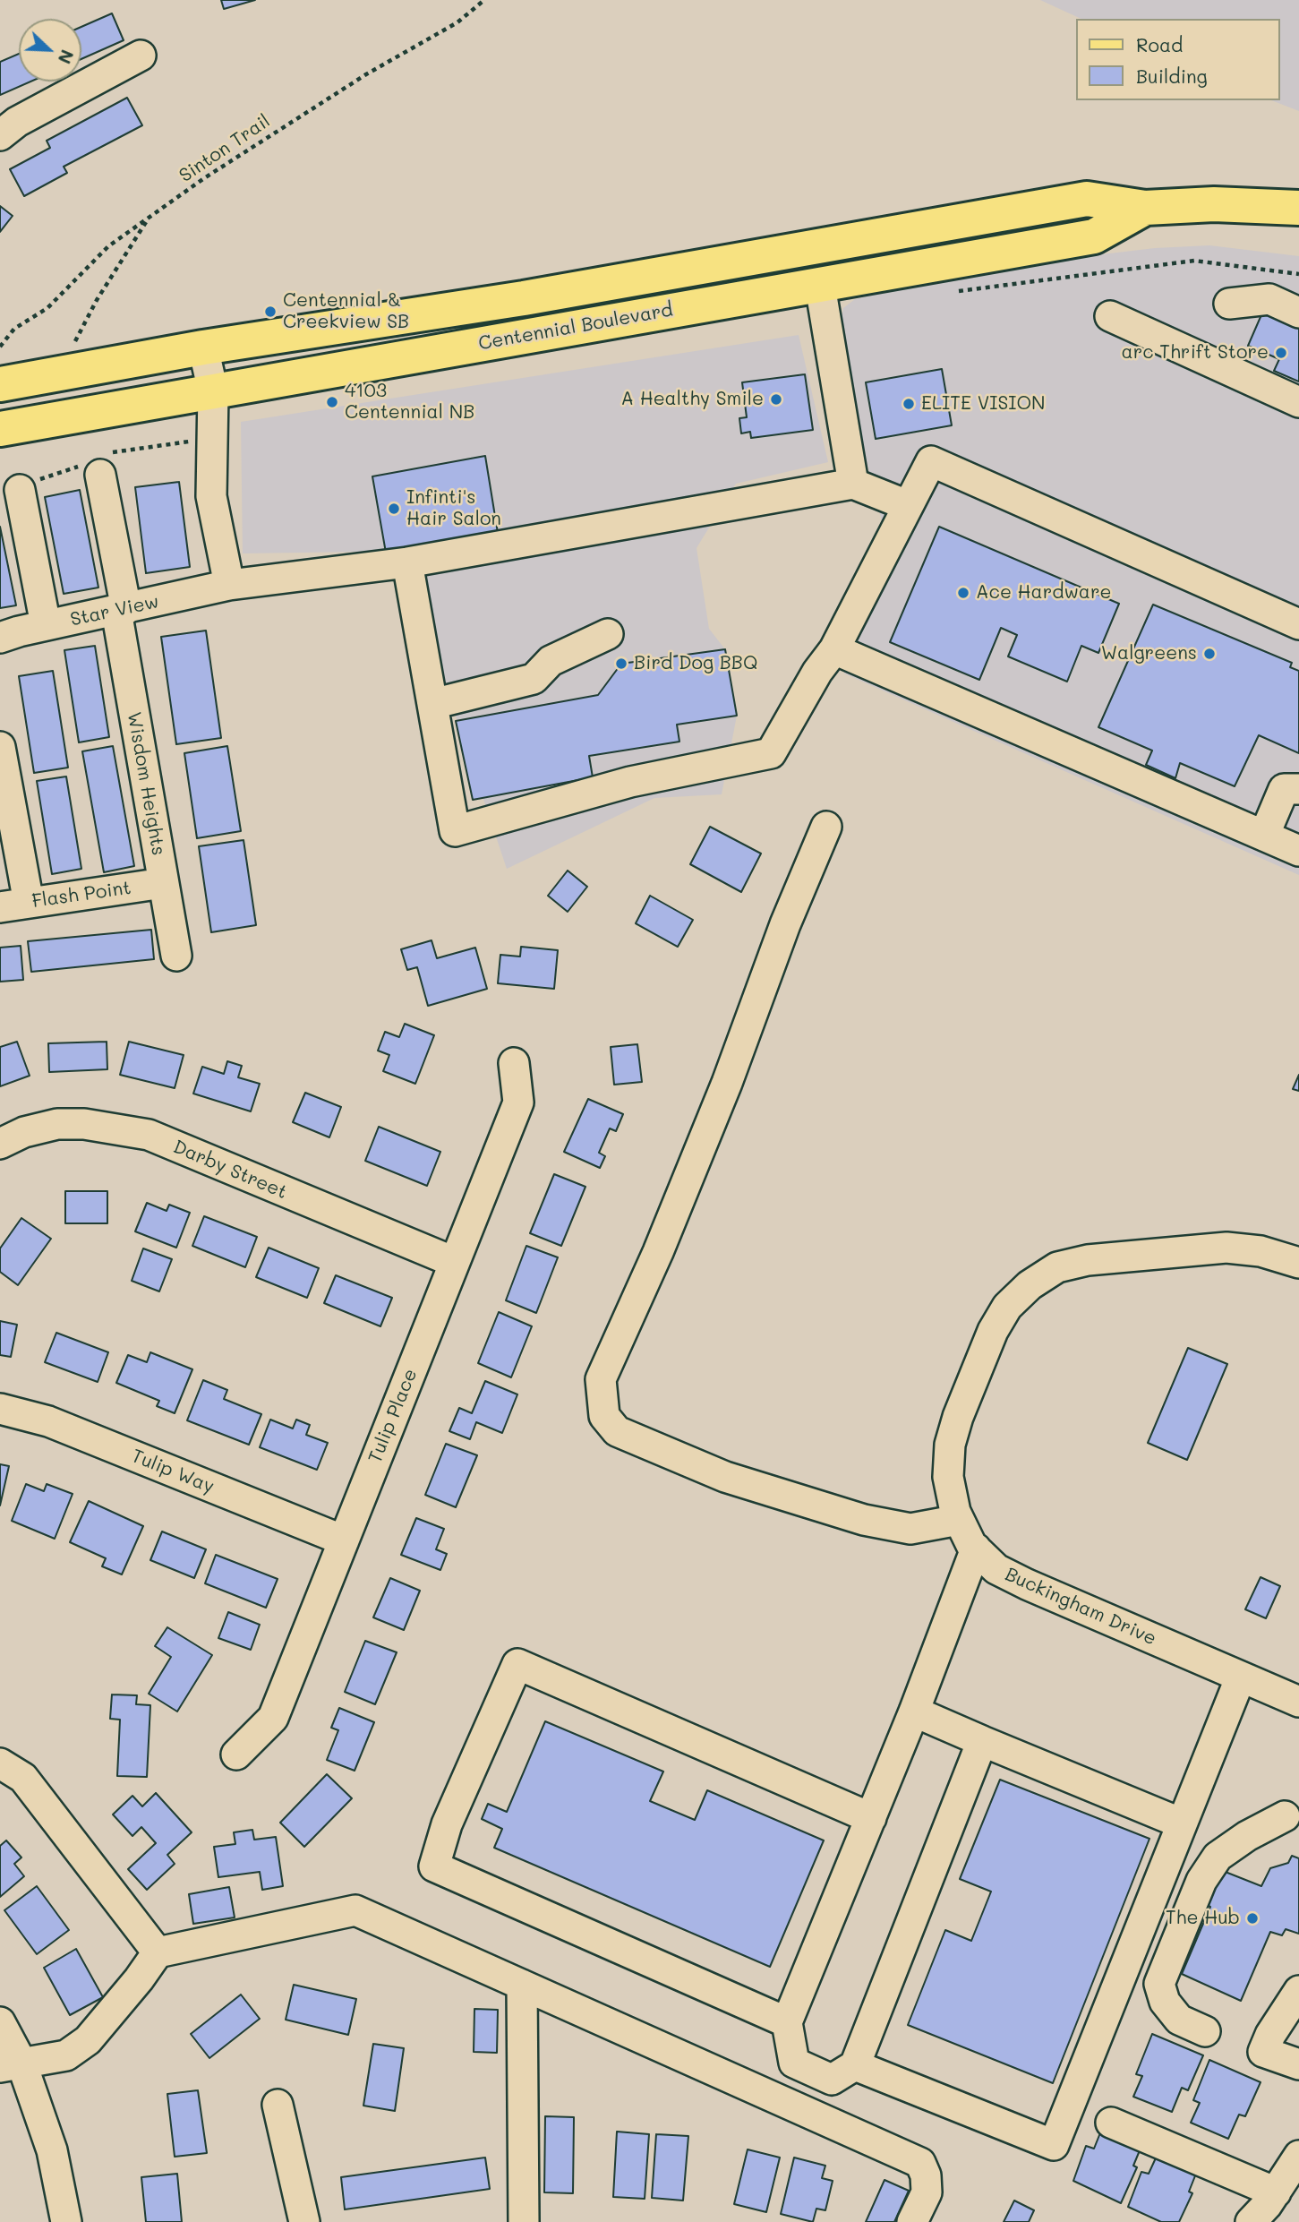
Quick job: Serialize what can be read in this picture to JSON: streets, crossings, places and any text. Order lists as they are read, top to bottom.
{
  "streets": {
    "main road": ["Centennial Boulevard"],
    "street": [
      "Star View",
      "Wisdom Heights",
      "Flash Point",
      "Darby Street",
      "Tulip Place",
      "Tulip Way",
      "Buckingham Drive"
    ],
    "path": ["Sinton Trail"]
  },
  "crossings": [
    ["Star View", "Wisdom Heights"],
    ["Wisdom Heights", "Flash Point"],
    ["Darby Street", "Tulip Place"],
    ["Tulip Place", "Tulip Way"]
  ],
  "places": [
    "Centennial & Creekview SB",
    "arc Thrift Store",
    "A Healthy Smile",
    "4103 Centennial NB",
    "ELITE VISION",
    "Infinti's Hair Salon",
    "Ace Hardware",
    "Walgreens",
    "Bird Dog BBQ",
    "The Hub"
  ],
  "legend": ["Road", "Building"],
  "north": "bottom right"
}
